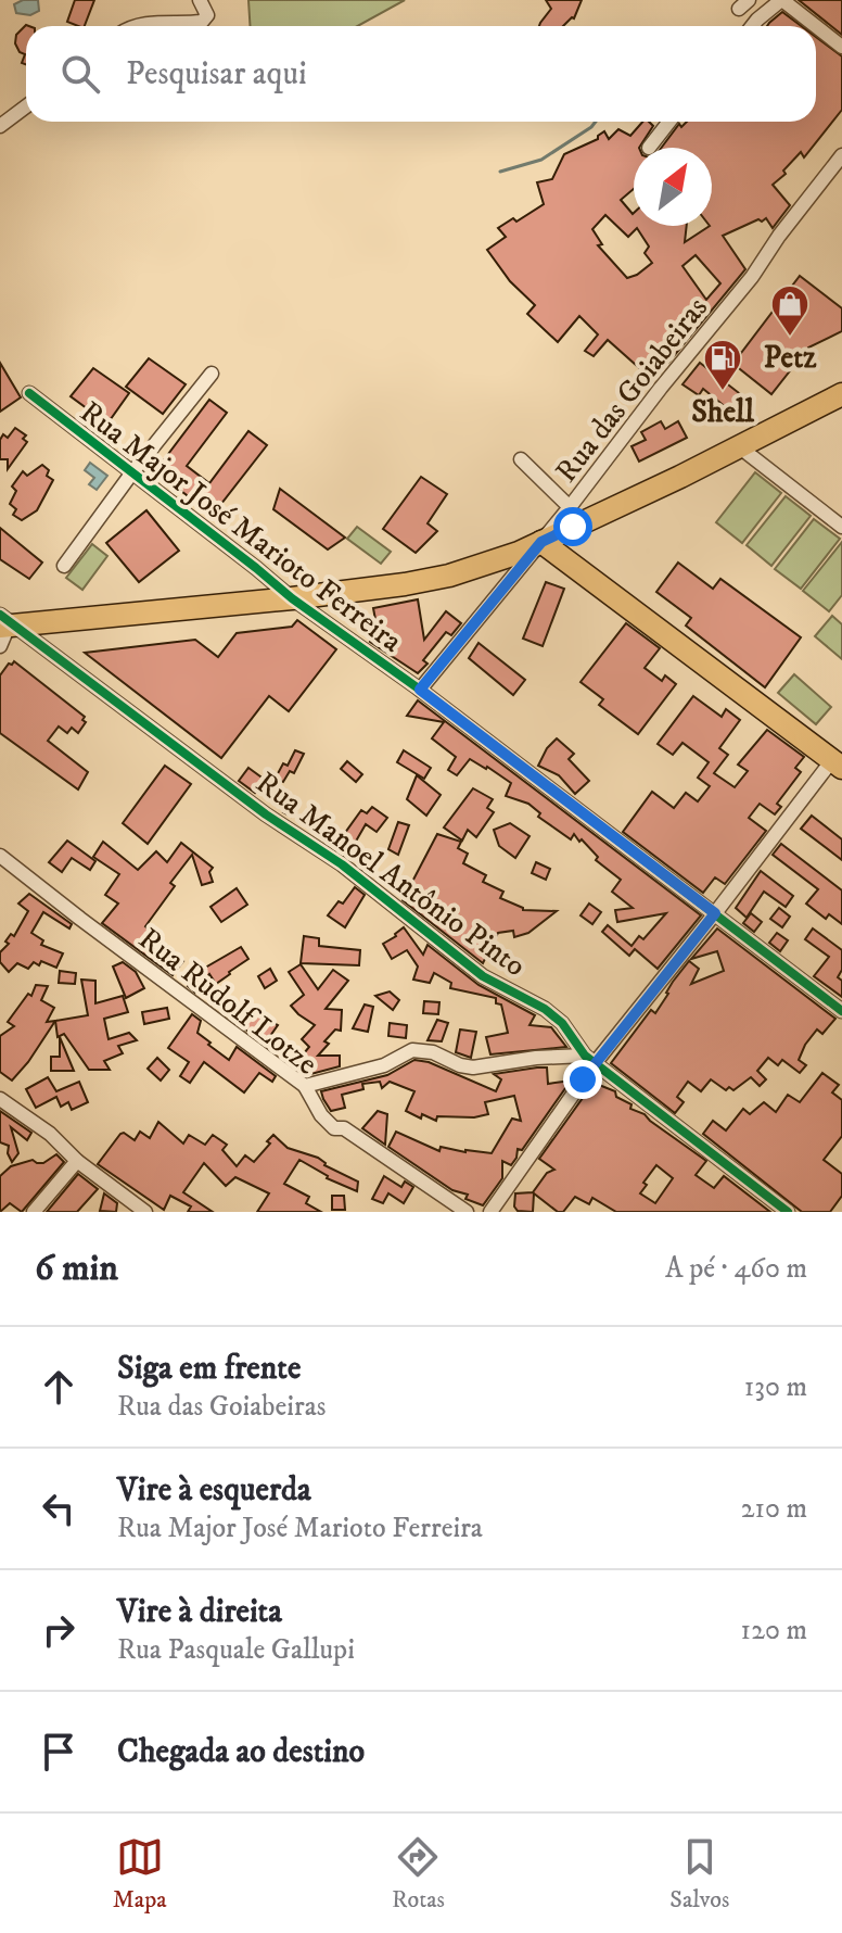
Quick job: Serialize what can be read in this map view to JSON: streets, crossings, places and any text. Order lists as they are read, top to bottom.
{
  "streets": {
    "street": [
      "Rua das Goiabeiras",
      "Rua Major José Marioto Ferreira",
      "Rua Manoel Antônio Pinto",
      "Rua Rudolf Lotze"
    ]
  },
  "crossings": [
    ["Rua das Goiabeiras", "Rua Major José Marioto Ferreira"]
  ],
  "places": {
    "shop": ["Petz"],
    "fuel station": ["Shell"]
  },
  "north": "top right",
  "page": {
    "search": "Pesquisar aqui",
    "heading": ["6 min", "A pé · 460 m"],
    "list": [
      ["Siga em frente", "Rua das Goiabeiras", "130 m"],
      ["Vire à esquerda", "Rua Major José Marioto Ferreira", "210 m"],
      ["Vire à direita", "Rua Pasquale Gallupi", "120 m"],
      "Chegada ao destino"
    ],
    "nav": ["Mapa", "Rotas", "Salvos"]
  }
}
